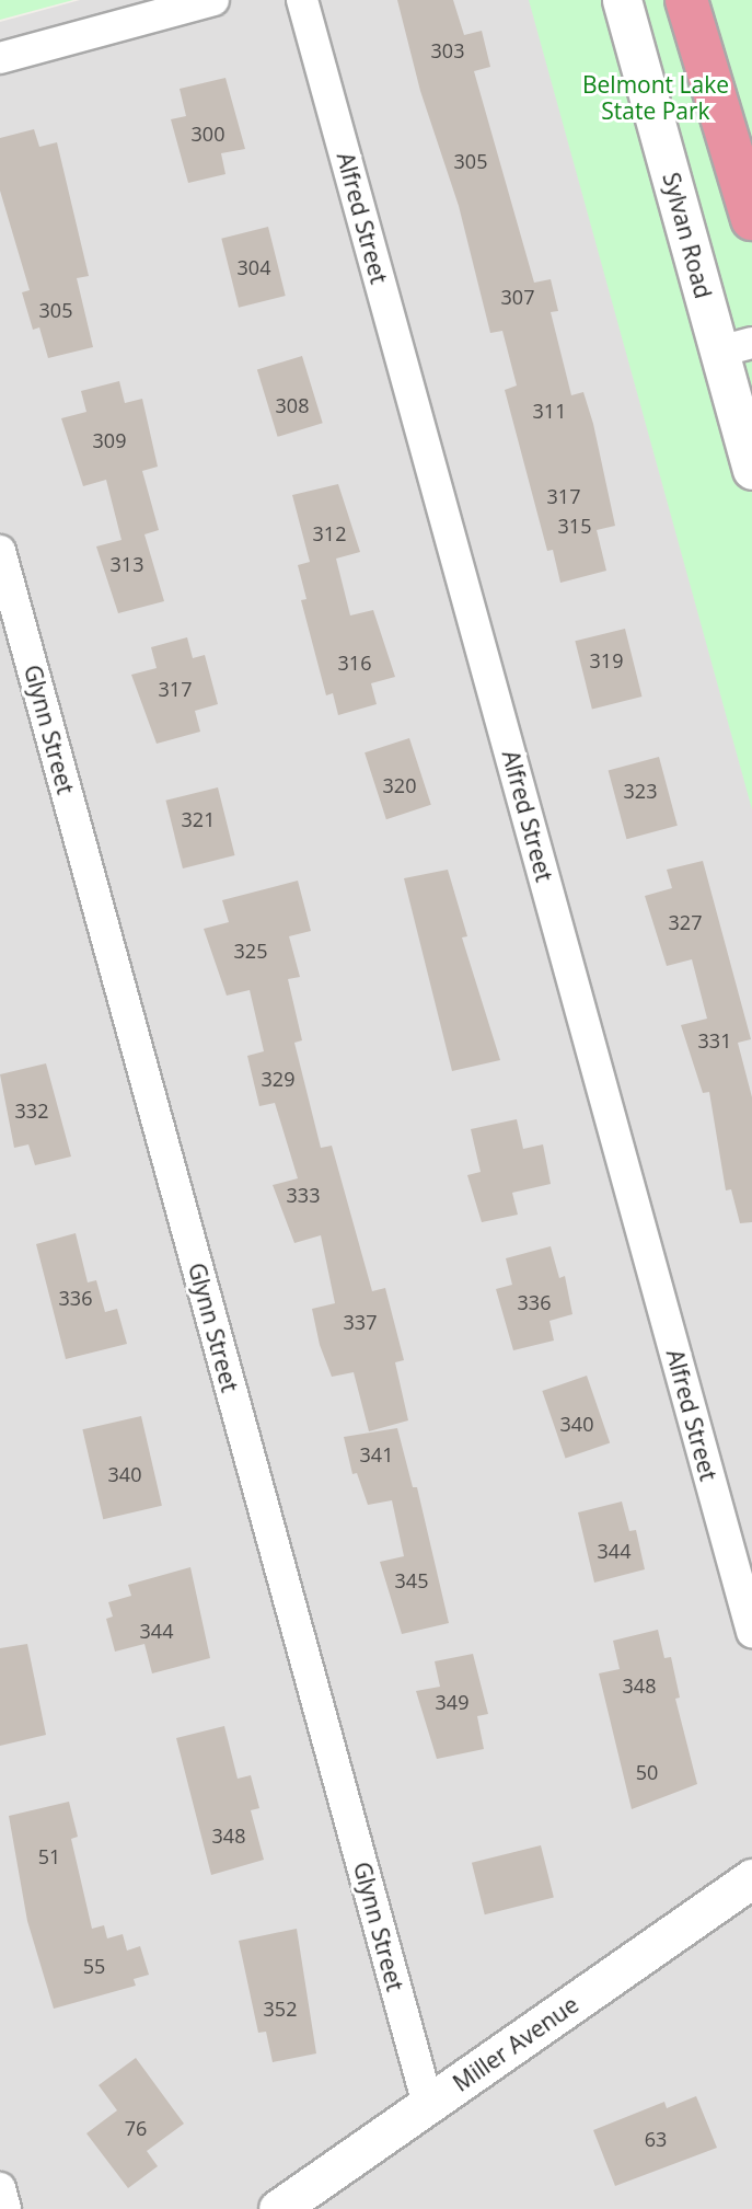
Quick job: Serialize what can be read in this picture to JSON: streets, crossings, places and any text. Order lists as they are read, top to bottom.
{
  "streets": {
    "street": [
      "Alfred Street",
      "Sylvan Road",
      "Glynn Street",
      "Miller Avenue"
    ]
  },
  "crossings": [
    ["Glynn Street", "Miller Avenue"]
  ],
  "parks": ["Belmont Lake State Park"],
  "house_numbers": [
    "303",
    "300",
    "305",
    "304",
    "307",
    "305",
    "308",
    "311",
    "309",
    "317",
    "315",
    "312",
    "313",
    "319",
    "316",
    "317",
    "320",
    "323",
    "321",
    "327",
    "325",
    "331",
    "329",
    "332",
    "333",
    "336",
    "336",
    "337",
    "340",
    "341",
    "340",
    "344",
    "345",
    "344",
    "348",
    "349",
    "50",
    "348",
    "51",
    "55",
    "352",
    "76",
    "63"
  ]
}
